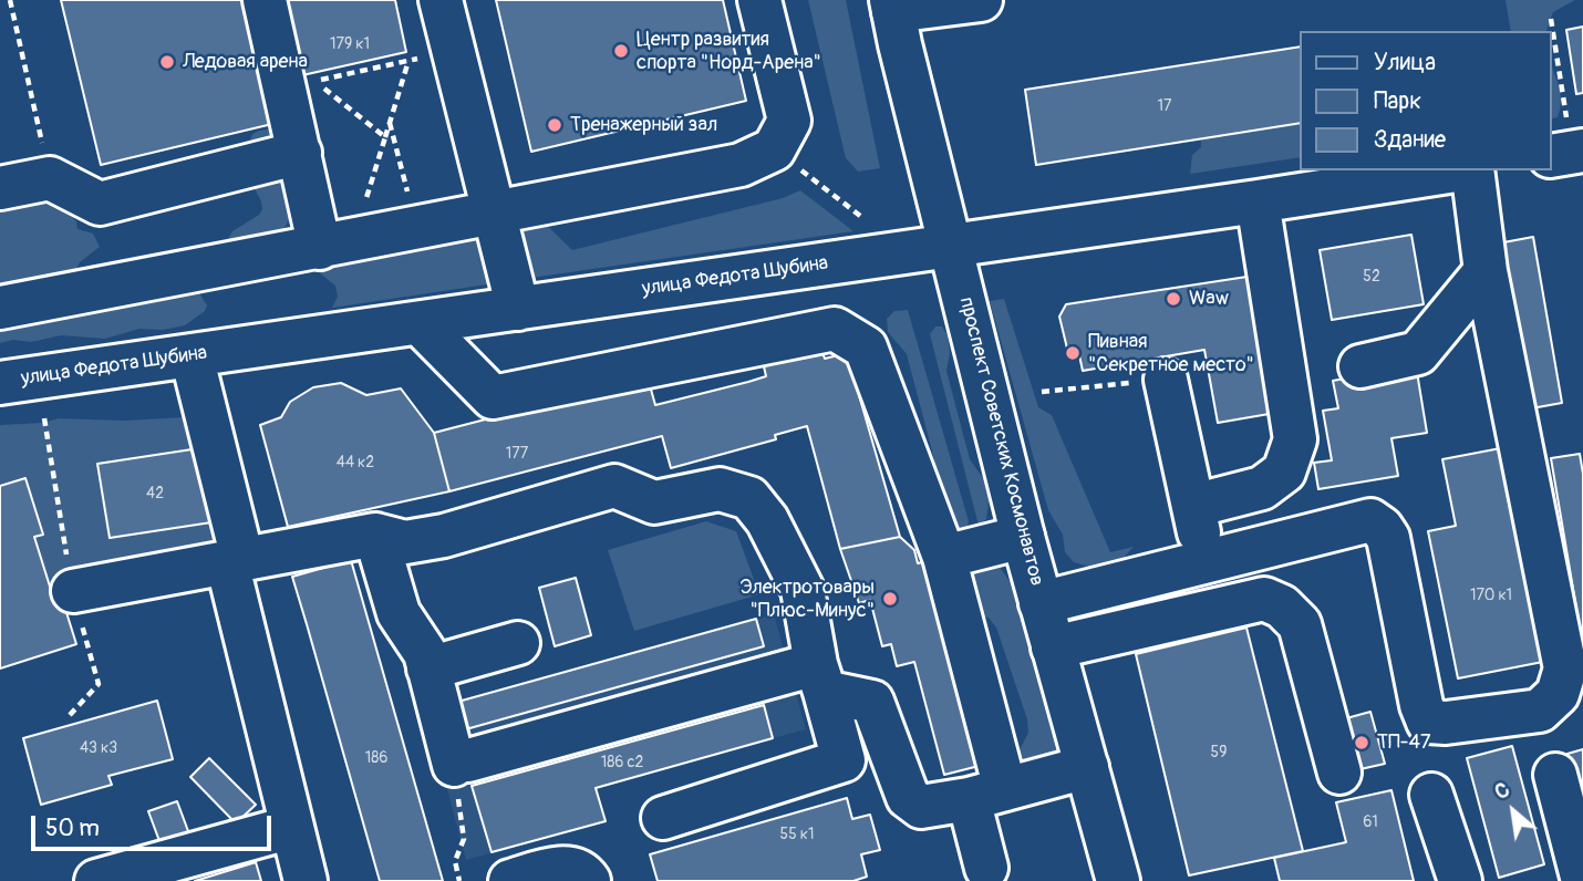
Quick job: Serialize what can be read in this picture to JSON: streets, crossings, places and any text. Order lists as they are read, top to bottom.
{
  "streets": {
    "street": ["улица Федота Шубина", "проспект Советских Космонавтов"]
  },
  "crossings": [
    ["улица Федота Шубина", "проспект Советских Космонавтов"]
  ],
  "places": [
    "Центр развития спорта \"Норд-Арена\"",
    "Ледовая арена",
    "Тренажерный зал",
    "Waw",
    "Пивная \"Секретное место\"",
    "Электротовары \"Плюс-Минус\"",
    "ТП-47"
  ],
  "house_numbers": [
    "179 к1",
    "17",
    "52",
    "177",
    "44 к2",
    "42",
    "170 к1",
    "43 к3",
    "59",
    "186",
    "186 с2",
    "61",
    "55 к1"
  ],
  "legend": ["Улица", "Парк", "Здание"],
  "scale_bar": "50 m",
  "north": "top left"
}
